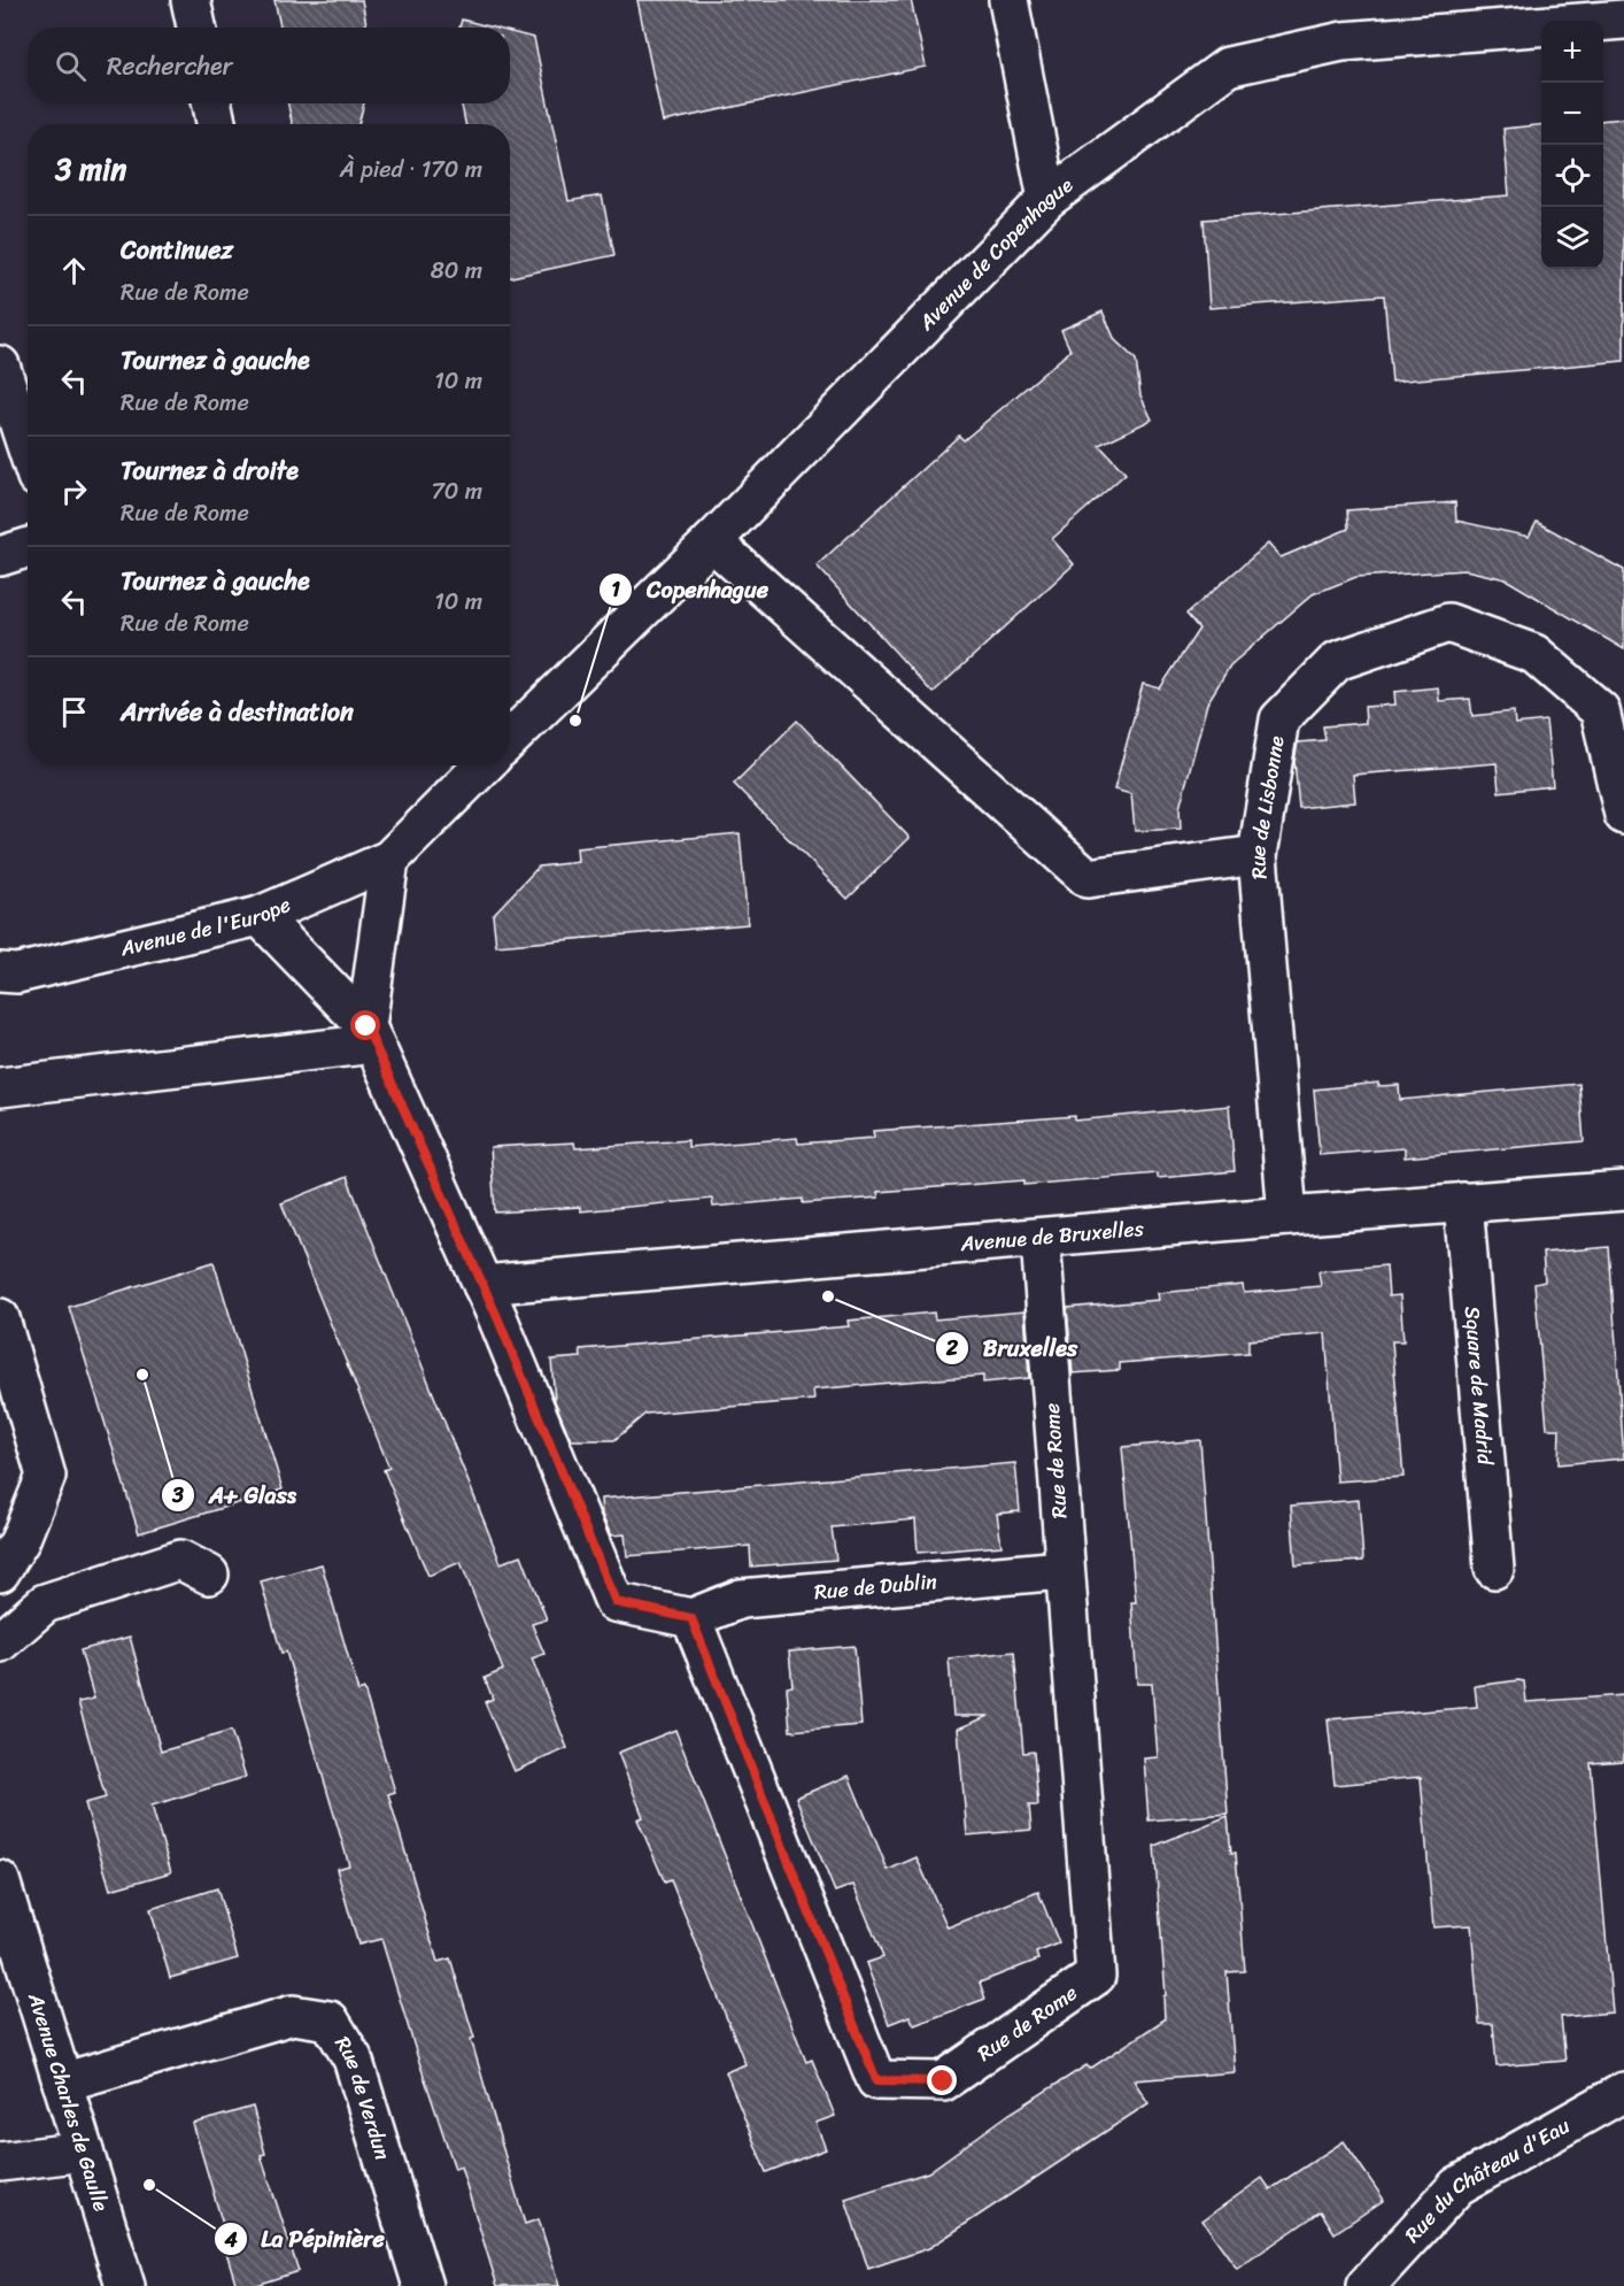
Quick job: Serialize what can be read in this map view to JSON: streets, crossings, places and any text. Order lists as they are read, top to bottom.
{
  "streets": {
    "street": [
      "Avenue de Copenhague",
      "Rue de Lisbonne",
      "Avenue de l'Europe",
      "Avenue de Bruxelles",
      "Square de Madrid",
      "Rue de Rome",
      "Rue de Dublin",
      "Rue de Verdun",
      "Avenue Charles de Gaulle",
      "Rue du Château d'Eau"
    ]
  },
  "crossings": [
    ["Rue de Lisbonne", "Avenue de Bruxelles"],
    ["Avenue de Bruxelles", "Square de Madrid"],
    ["Avenue de Bruxelles", "Rue de Rome"],
    ["Rue de Rome", "Rue de Dublin"],
    ["Rue de Verdun", "Avenue Charles de Gaulle"]
  ],
  "places": [
    "Copenhague",
    "Bruxelles",
    "A+ Glass",
    "La Pépinière"
  ],
  "page": {
    "map_buttons": ["+", "−"],
    "search": "Rechercher",
    "heading": ["3 min", "À pied · 170 m"],
    "list": [
      ["Continuez", "Rue de Rome", "80 m"],
      ["Tournez à gauche", "Rue de Rome", "10 m"],
      ["Tournez à droite", "Rue de Rome", "70 m"],
      ["Tournez à gauche", "Rue de Rome", "10 m"],
      "Arrivée à destination"
    ]
  }
}
